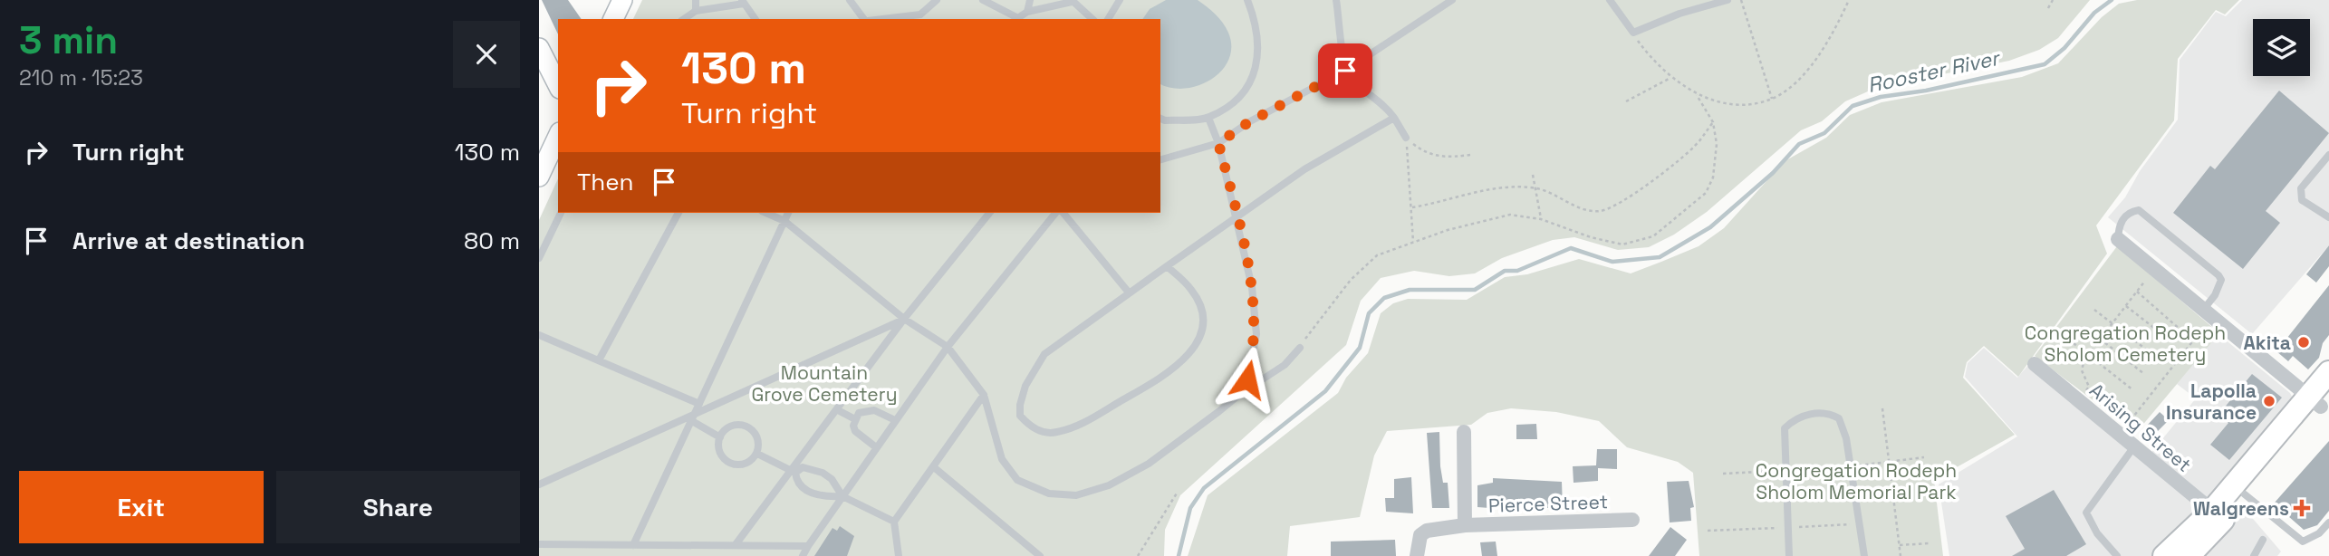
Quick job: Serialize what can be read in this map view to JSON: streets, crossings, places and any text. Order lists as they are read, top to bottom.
{
  "streets": {
    "street": ["Arising Street", "Pierce Street"]
  },
  "water": ["Rooster River"],
  "parks": ["Congregation Rodeph Sholom Cemetery", "Mountain Grove Cemetery", "Congregation Rodeph Sholom Memorial Park"],
  "places": {
    "other": ["Akita", "Lapolla Insurance"],
    "health": ["Walgreens"]
  },
  "page": {
    "heading": ["3 min", "210 m · 15:23"],
    "turn": ["130 m", "Turn right"],
    "list": [
      {
        "name": "Turn right",
        "value": "130 m"
      },
      {
        "name": "Arrive at destination",
        "value": "80 m"
      }
    ],
    "then": "Then",
    "buttons": ["Exit", "Share"]
  }
}
